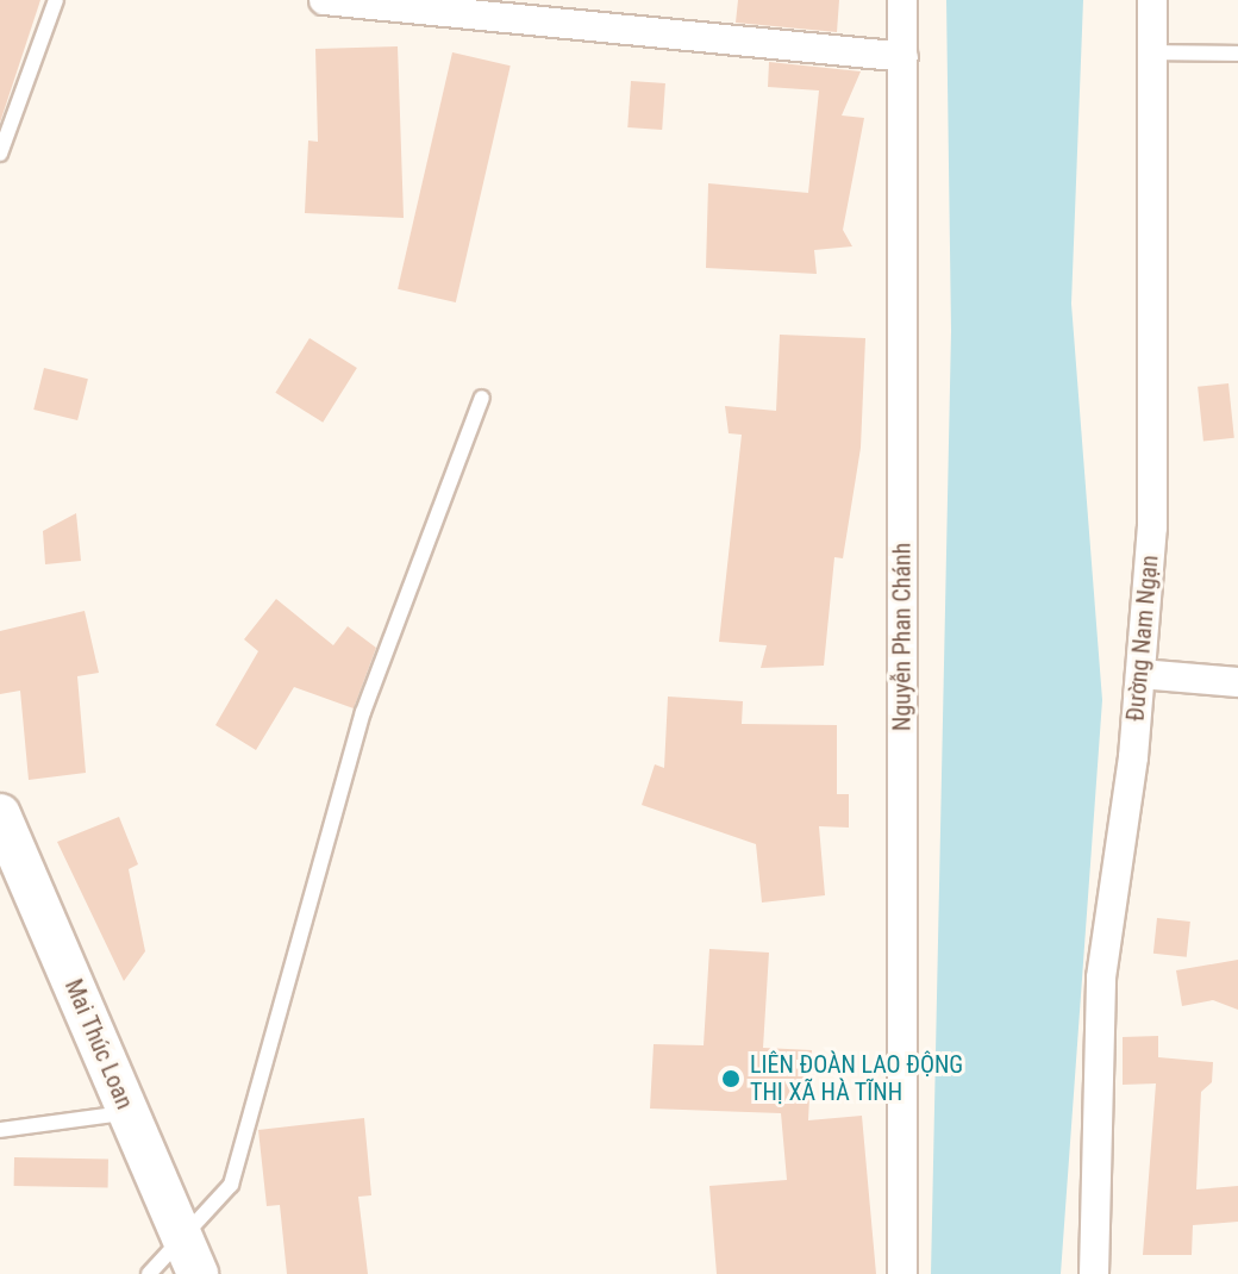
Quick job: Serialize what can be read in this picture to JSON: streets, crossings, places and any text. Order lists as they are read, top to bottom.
{
  "streets": {
    "main road": ["Mai Thúc Loan"],
    "street": ["Nguyễn Phan Chánh", "Đường Nam Ngạn"]
  },
  "places": ["LIÊN ĐOÀN LAO ĐỘNG THỊ XÃ HÀ TĨNH"]
}
